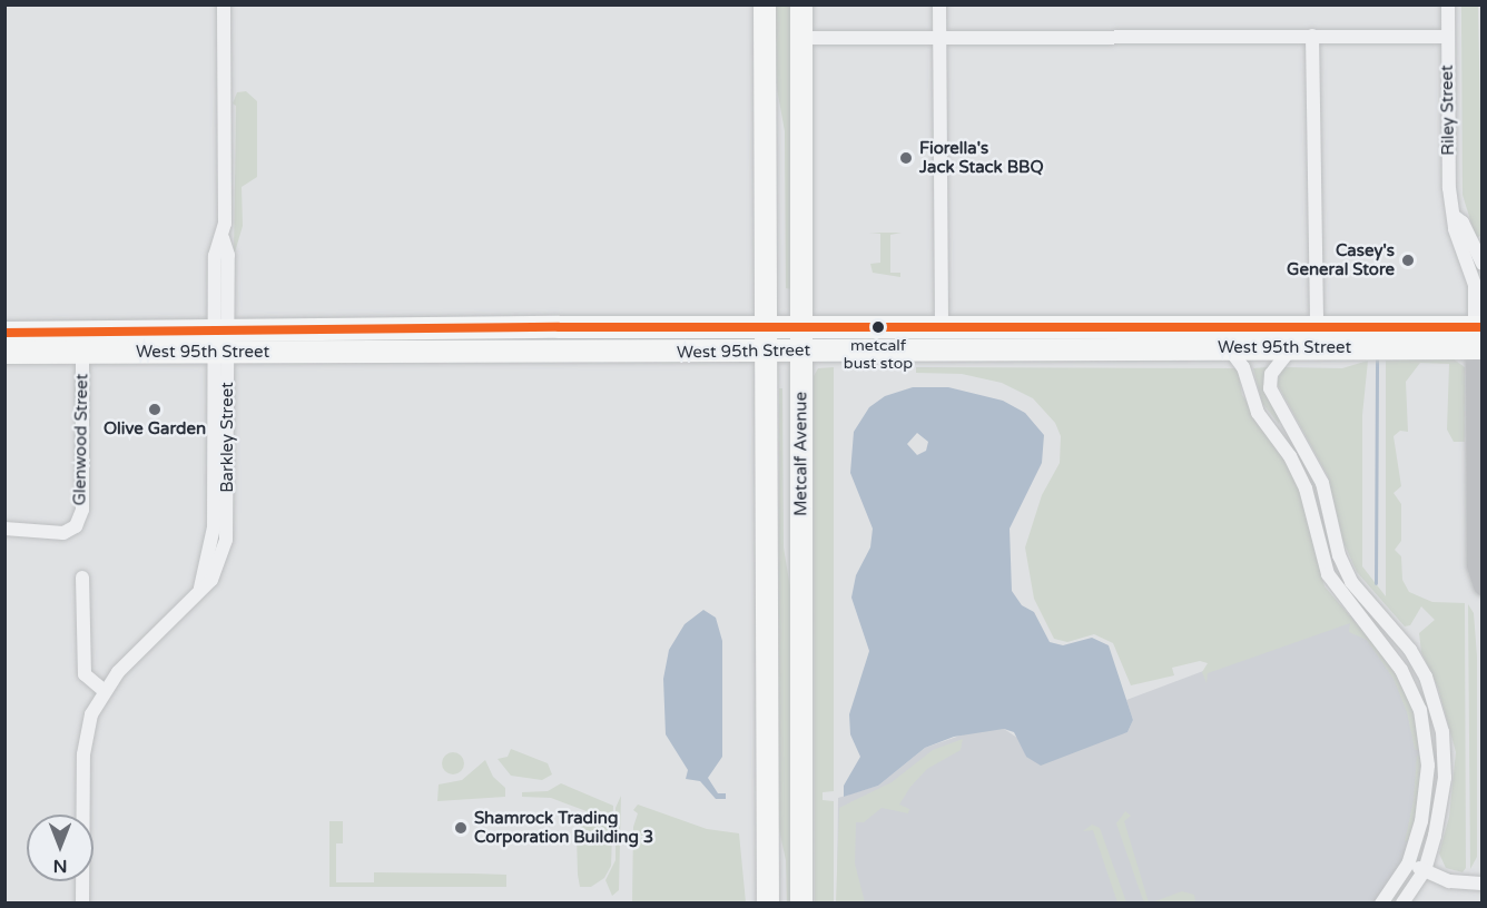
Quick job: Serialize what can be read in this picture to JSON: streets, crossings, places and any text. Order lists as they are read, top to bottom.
{
  "streets": {
    "main road": ["West 95th Street", "Metcalf Avenue"],
    "street": ["Riley Street", "Barkley Street", "Glenwood Street"]
  },
  "crossings": [
    ["Riley Street", "West 95th Street"],
    ["West 95th Street", "Barkley Street"],
    ["West 95th Street", "Glenwood Street"],
    ["West 95th Street", "Metcalf Avenue"]
  ],
  "places": [
    "Fiorella's Jack Stack BBQ",
    "Casey's General Store",
    "metcalf bust stop",
    "Olive Garden",
    "Shamrock Trading Corporation Building 3"
  ],
  "north": "bottom"
}
